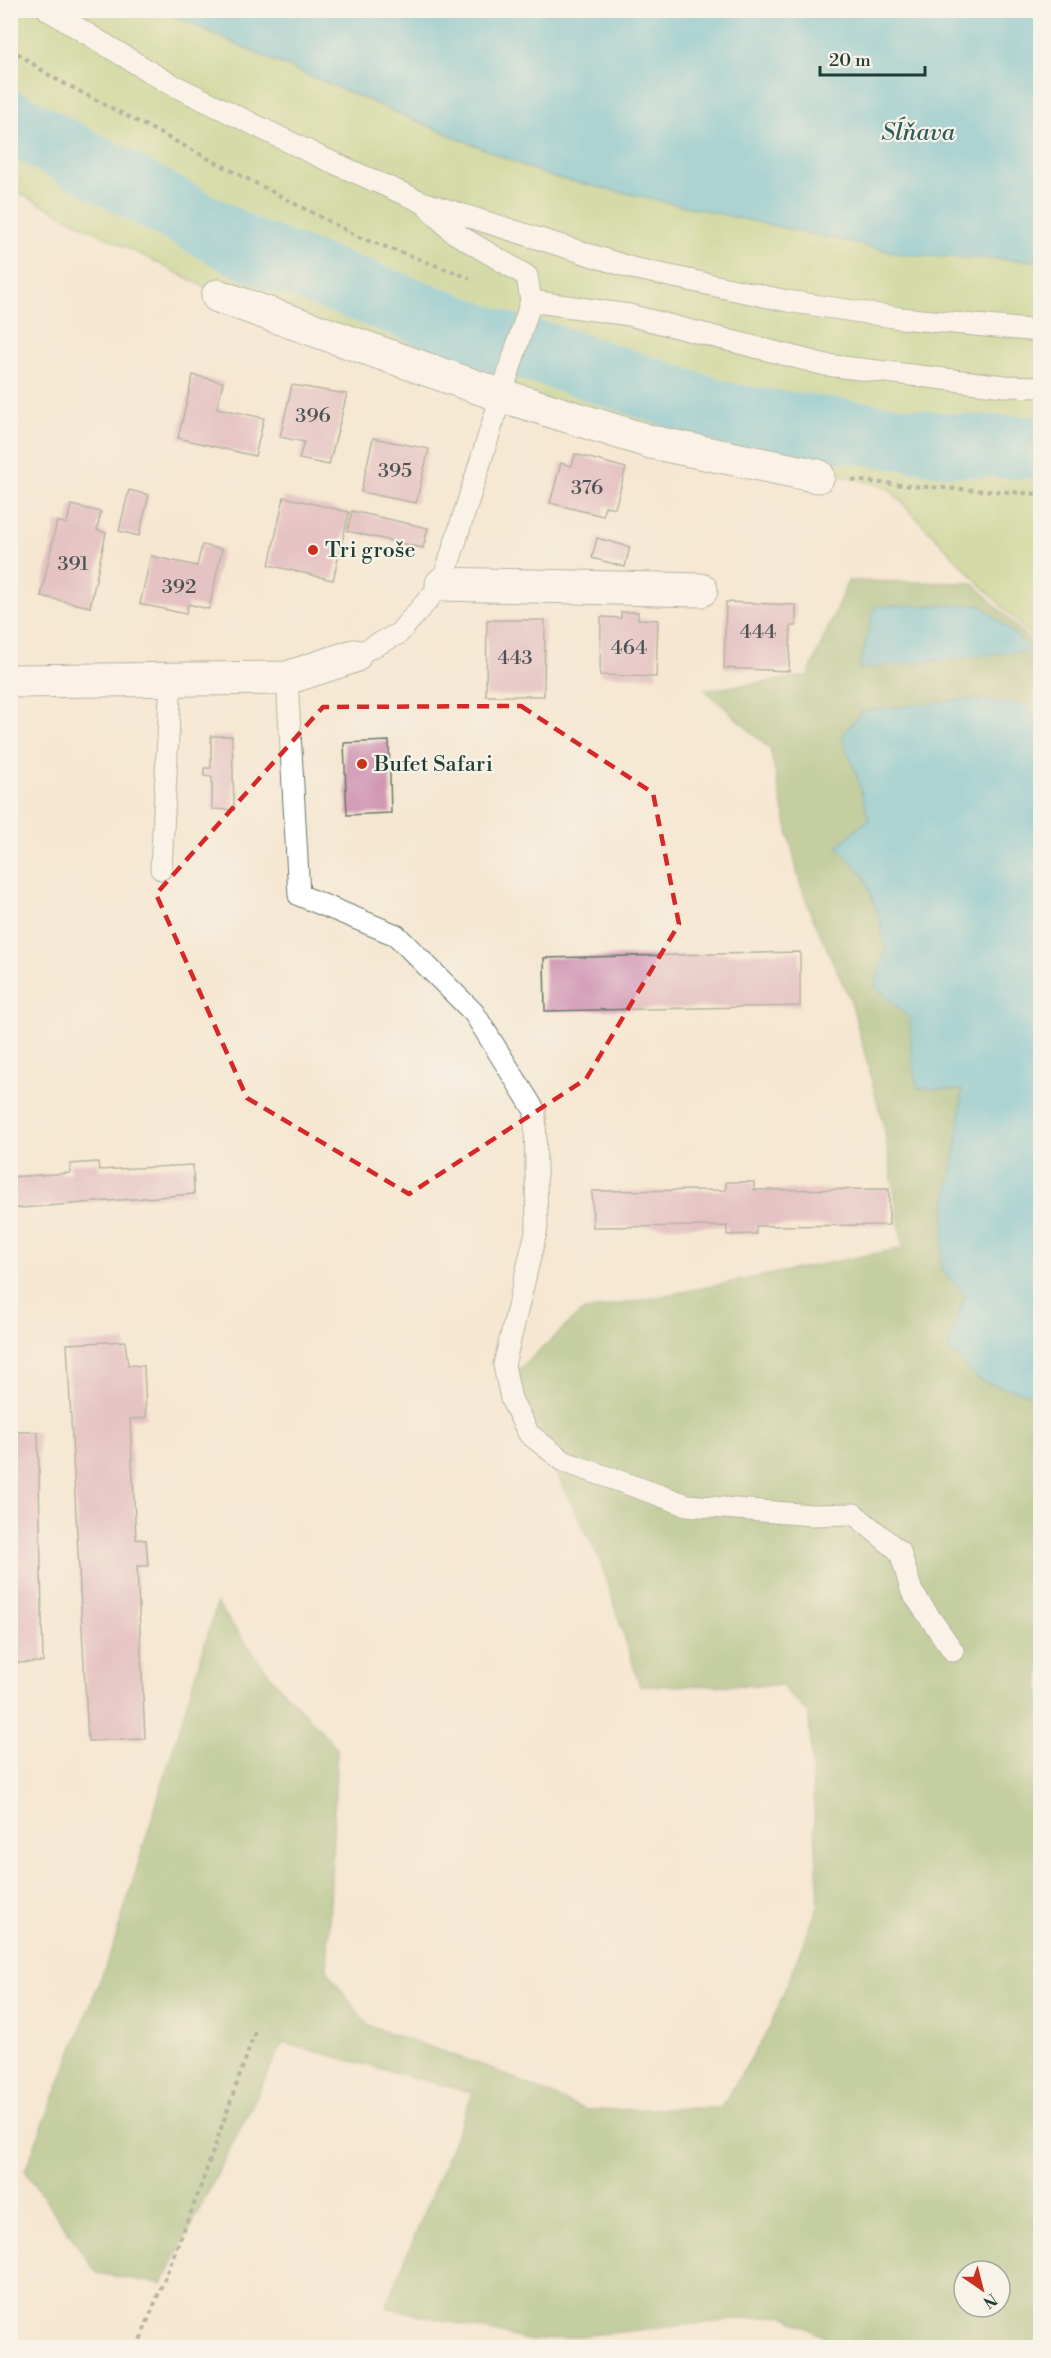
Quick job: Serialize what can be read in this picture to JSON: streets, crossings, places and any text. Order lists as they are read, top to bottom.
{
  "water": ["Sĺňava"],
  "places": ["Tri groše", "Bufet Safari"],
  "house_numbers": [
    "396",
    "395",
    "376",
    "391",
    "392",
    "444",
    "464",
    "443"
  ],
  "scale_bar": "20 m",
  "north": "bottom right"
}
